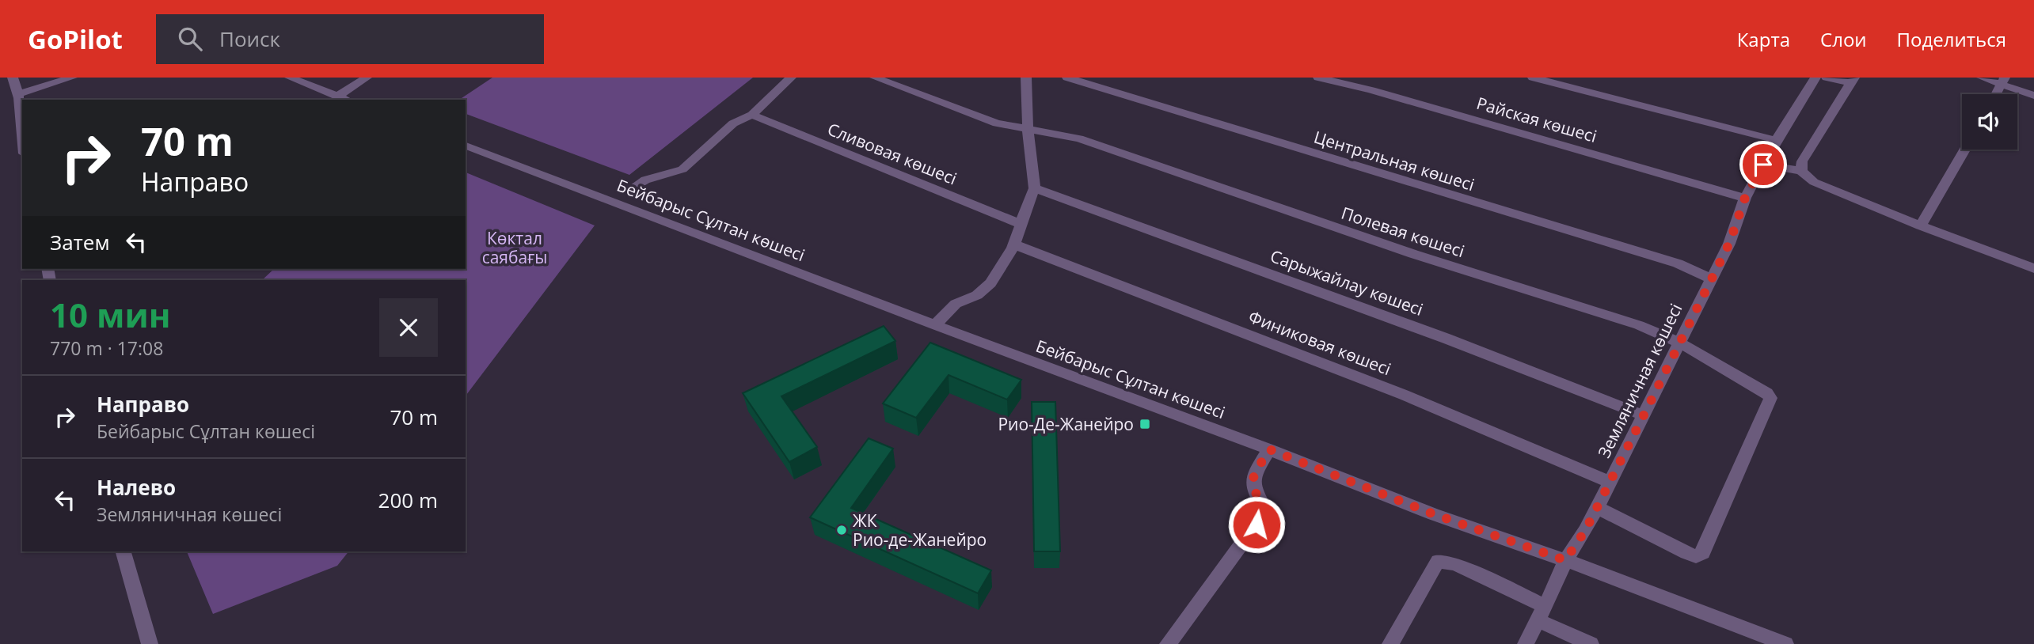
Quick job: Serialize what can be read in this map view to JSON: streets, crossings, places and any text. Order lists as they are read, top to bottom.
{
  "streets": {
    "street": [
      "Райская көшесі",
      "Сливовая көшесі",
      "Центральная көшесі",
      "Бейбарыс Сұлтан көшесі",
      "Полевая көшесі",
      "Сарыжайлау көшесі",
      "Финиковая көшесі",
      "Земляничная көшесі"
    ]
  },
  "crossings": [
    ["Райская көшесі", "Земляничная көшесі"],
    ["Центральная көшесі", "Земляничная көшесі"],
    ["Бейбарыс Сұлтан көшесі", "Земляничная көшесі"],
    ["Полевая көшесі", "Земляничная көшесі"],
    ["Сарыжайлау көшесі", "Земляничная көшесі"],
    ["Финиковая көшесі", "Земляничная көшесі"]
  ],
  "parks": ["Көктал саябағы"],
  "places": {
    "transit": ["Рио-Де-Жанейро"],
    "other": ["ЖК Рио-де-Жанейро"]
  },
  "page": {
    "header": "GoPilot",
    "search": "Поиск",
    "nav": ["Карта", "Слои", "Поделиться"],
    "turn": ["70 m", "Направо"],
    "then": "Затем",
    "heading": ["10 мин", "770 m · 17:08"],
    "list": [
      {
        "name": "Направо",
        "note": "Бейбарыс Сұлтан көшесі",
        "value": "70 m"
      },
      {
        "name": "Налево",
        "note": "Земляничная көшесі",
        "value": "200 m"
      }
    ]
  }
}
